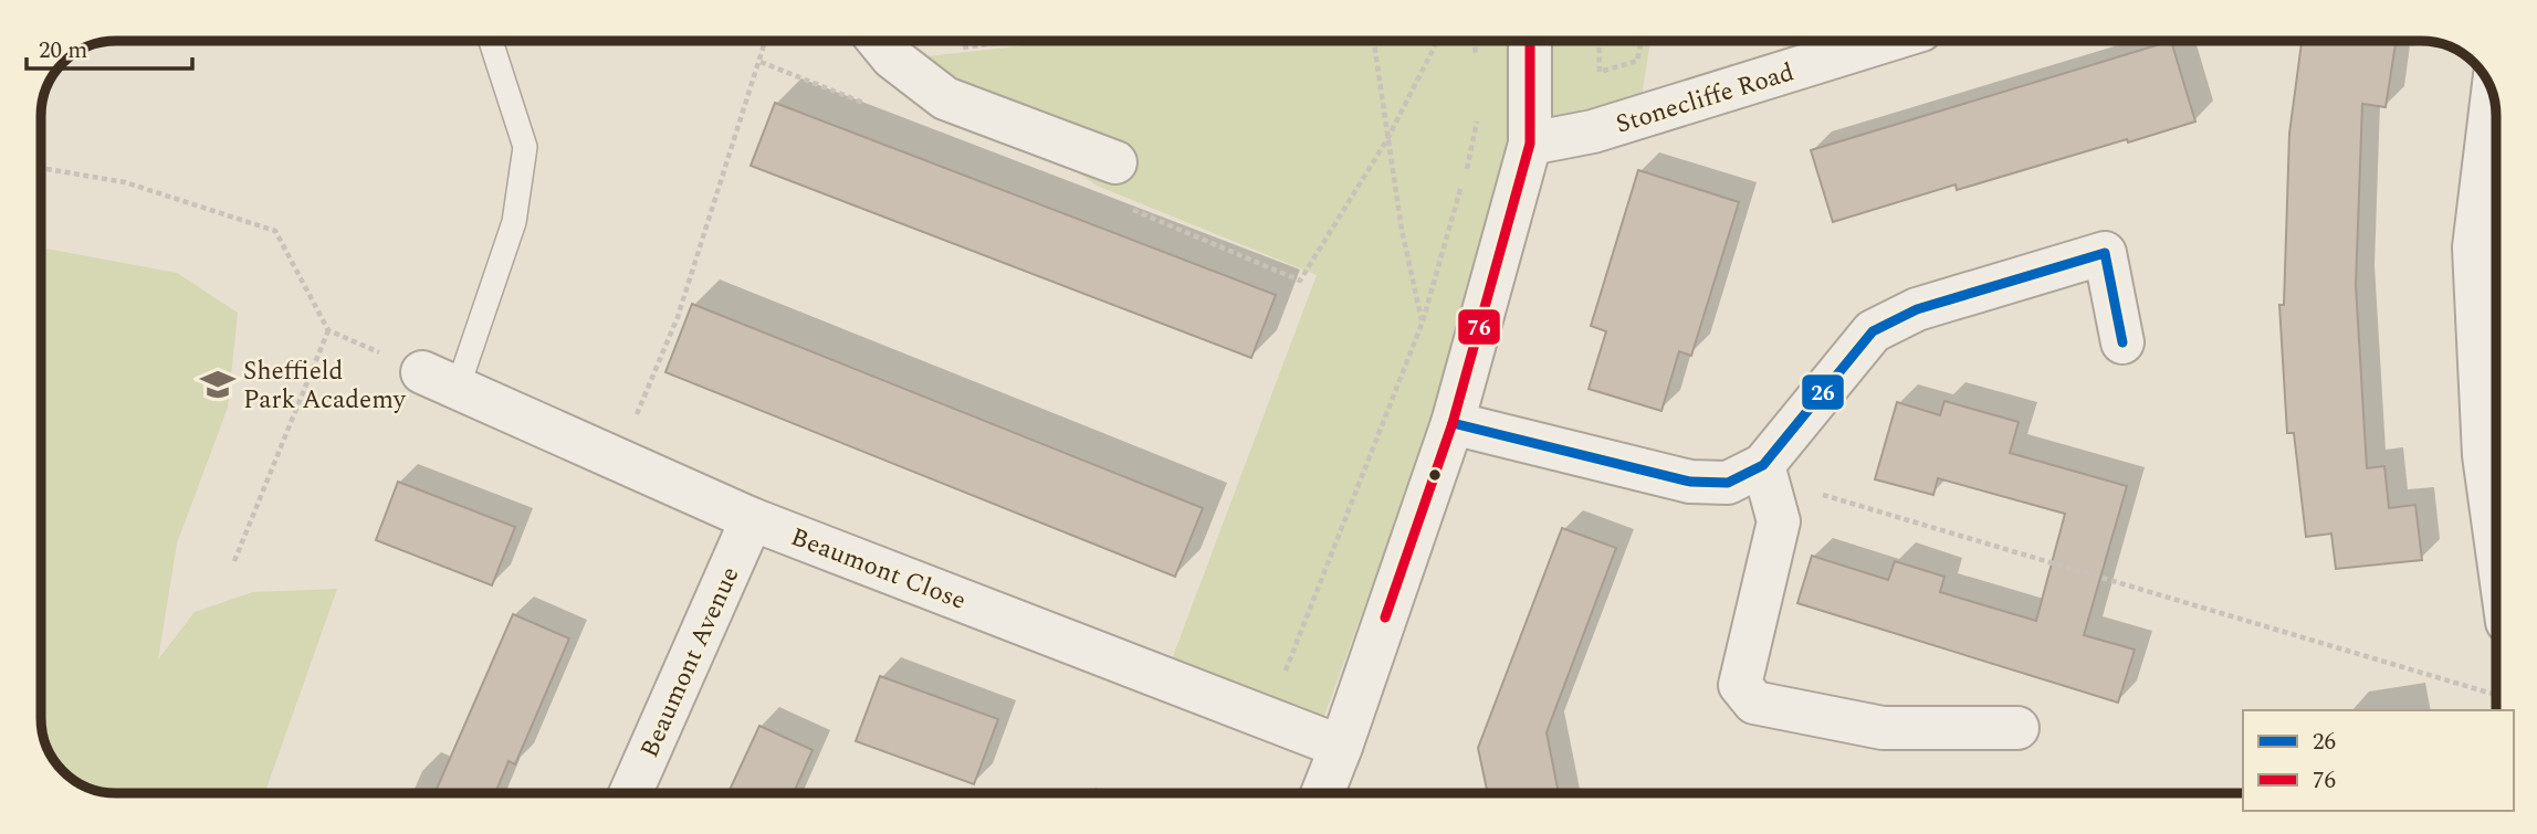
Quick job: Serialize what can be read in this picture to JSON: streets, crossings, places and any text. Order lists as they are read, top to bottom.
{
  "streets": {
    "street": ["Stonecliffe Road", "Beaumont Close", "Beaumont Avenue"]
  },
  "crossings": [
    ["Beaumont Close", "Beaumont Avenue"]
  ],
  "places": {
    "school or university": ["Sheffield Park Academy"]
  },
  "lines": ["transit line 76", "transit line 26"],
  "legend": ["26", "76"],
  "scale_bar": "20 m"
}
